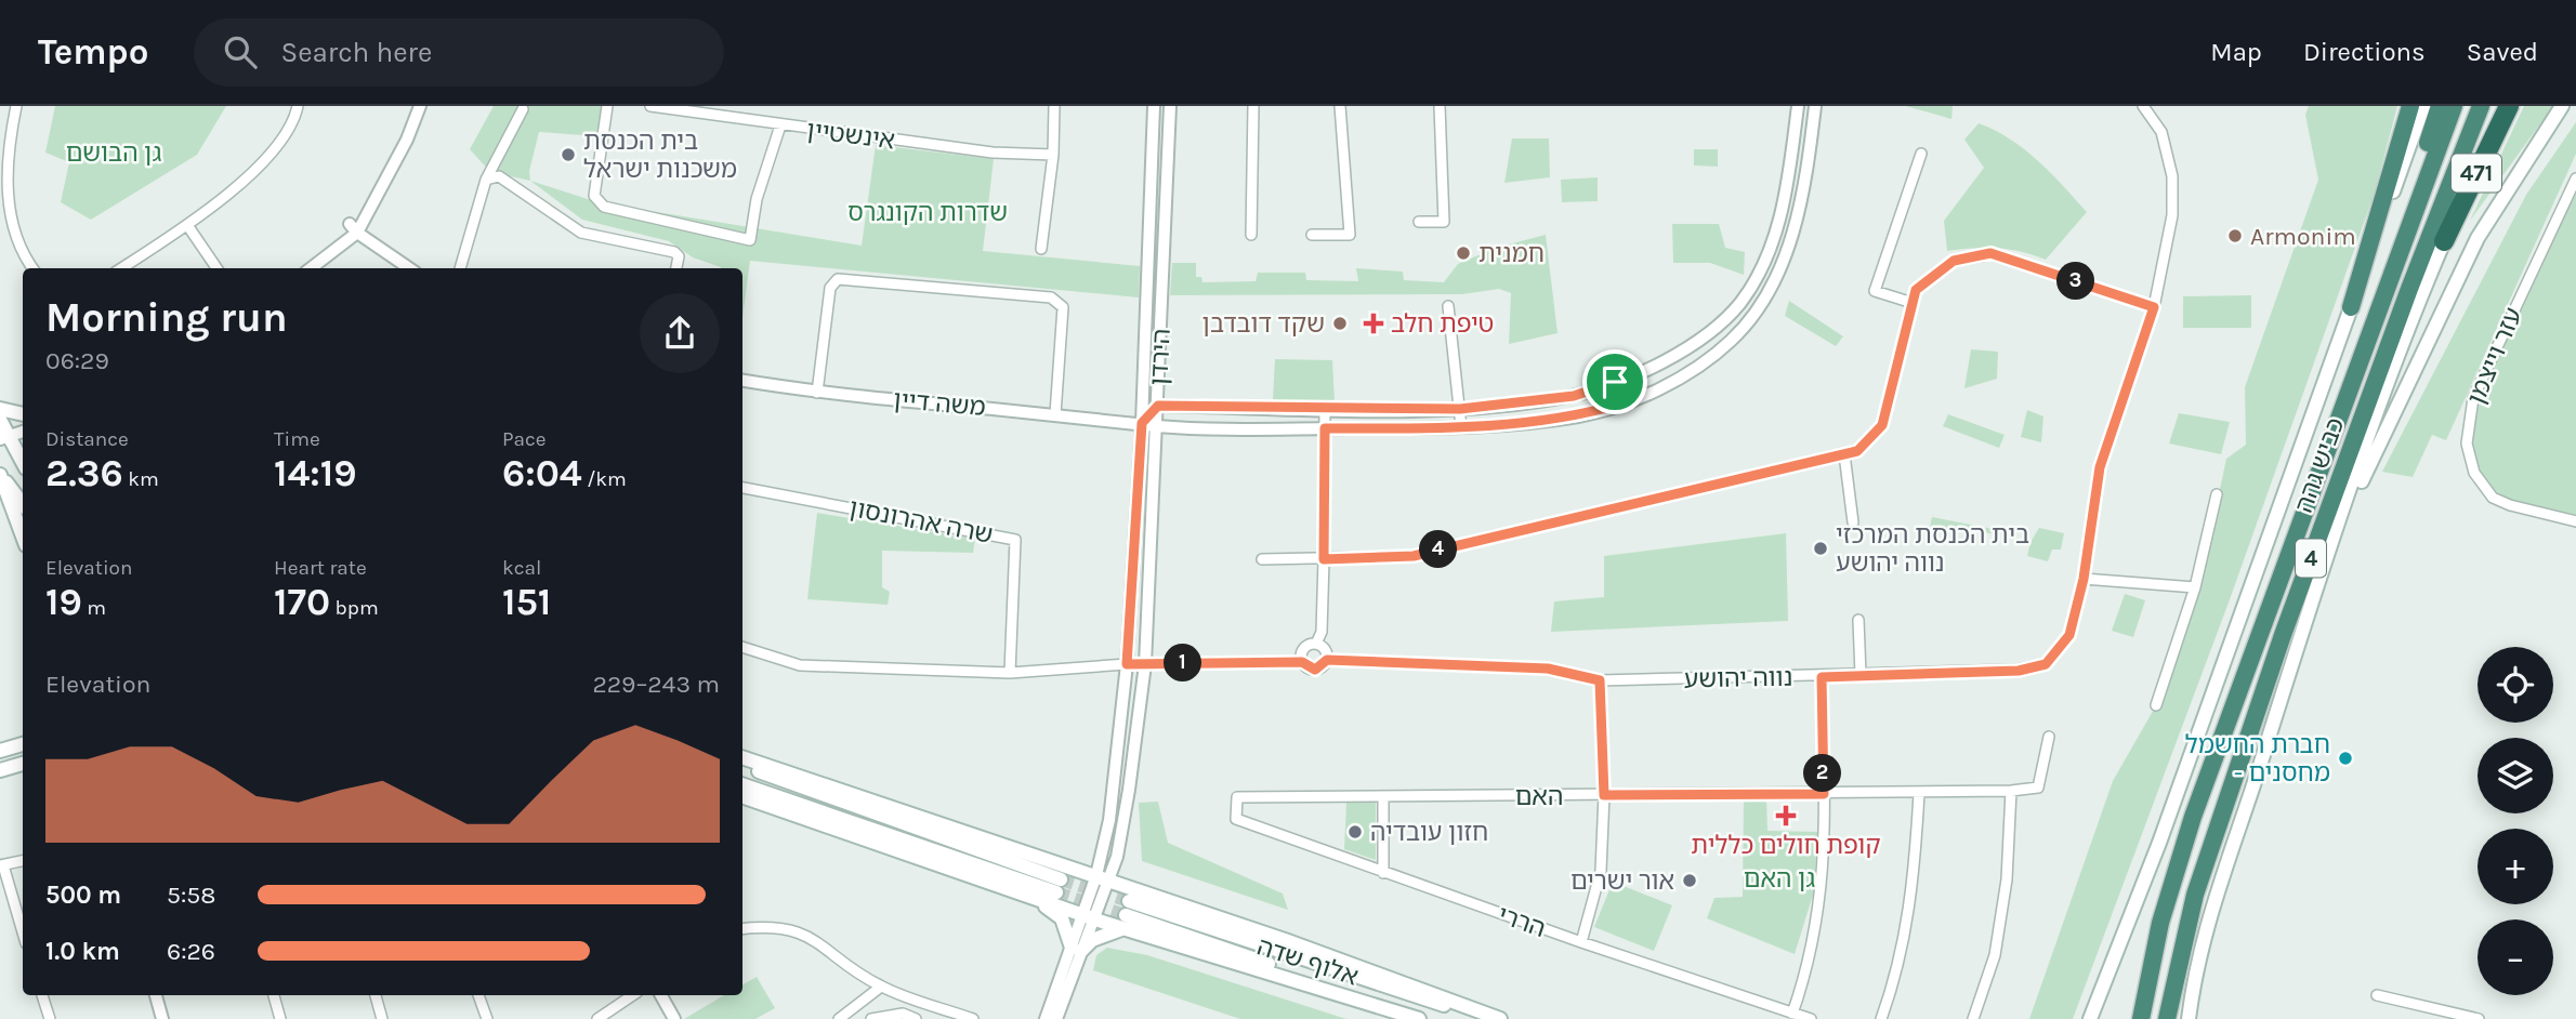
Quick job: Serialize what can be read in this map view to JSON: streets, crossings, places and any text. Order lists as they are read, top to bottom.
{
  "streets": {
    "highway": ["471", "כביש גהה", "4"],
    "main road": ["אלוף שדה"],
    "street": [
      "אינשטיין",
      "עזר וייצמן",
      "הירדן",
      "משה דיין",
      "שרה אהרונסון",
      "נווה יהושע",
      "האם",
      "הררי"
    ]
  },
  "crossings": [
    ["הירדן", "משה דיין"],
    ["האם", "הררי"]
  ],
  "parks": ["גן הבושם", "שדרות הקונגרס", "גן האם"],
  "places": {
    "other": [
      "בית הכנסת משכנות ישראל",
      "Armonim",
      "חמנית",
      "שקד דובדבן",
      "בית הכנסת המרכזי נווה יהושע",
      "חברת החשמל - מחסנים",
      "חזון עובדיה",
      "אור ישרים"
    ],
    "health": ["טיפת חלב", "קופת חולים כללית"]
  },
  "page": {
    "header": "Tempo",
    "search": "Search here",
    "nav": ["Map", "Directions", "Saved"],
    "pins": [
      "3",
      "4",
      "1",
      "2"
    ],
    "heading": ["Morning run", "06:29"],
    "stats": [
      ["Distance", "2.36 km"],
      ["Time", "14:19"],
      ["Pace", "6:04 /km"],
      ["Elevation", "19 m"],
      ["Heart rate", "170 bpm"],
      ["kcal", "151"]
    ],
    "map_buttons": ["+", "−"],
    "chart": ["Elevation", "229–243 m"],
    "list": [
      {
        "name": "500 m",
        "note": "5:58"
      },
      {
        "name": "1.0 km",
        "note": "6:26"
      }
    ]
  }
}
